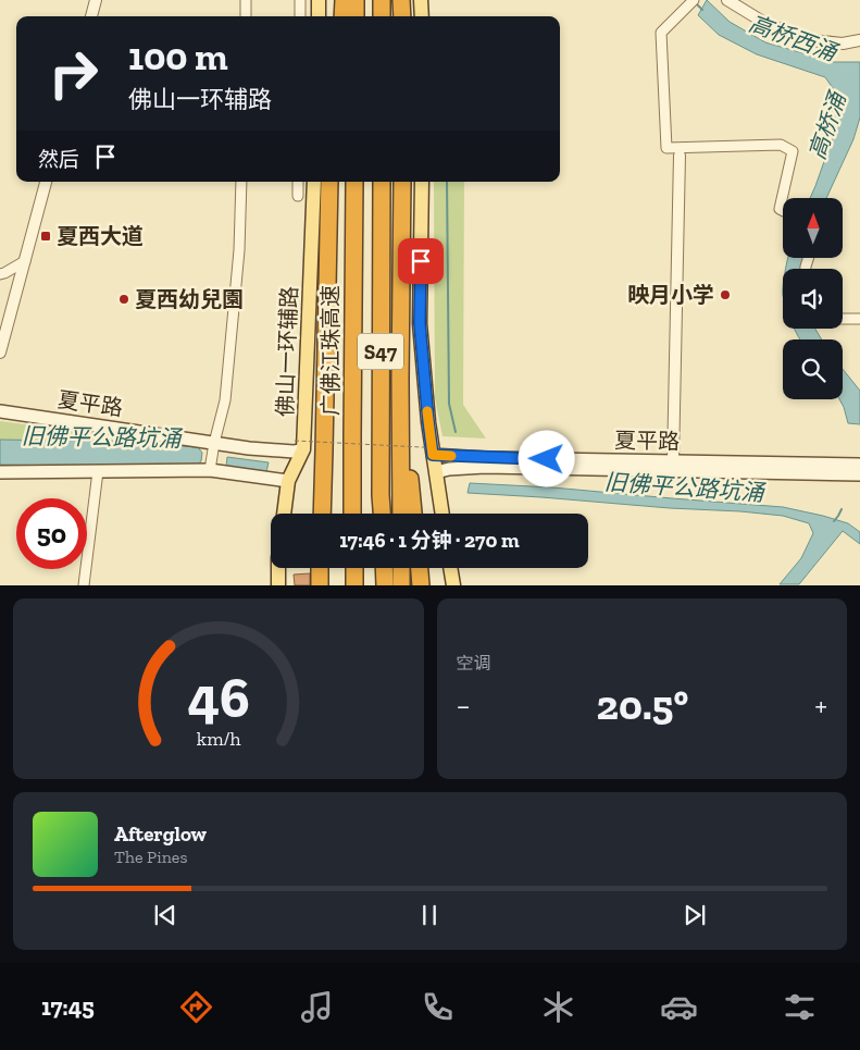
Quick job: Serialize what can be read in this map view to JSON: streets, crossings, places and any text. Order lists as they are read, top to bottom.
{
  "streets": {
    "highway": ["广佛江珠高速", "S47"],
    "main road": ["佛山一环辅路", "夏平路"]
  },
  "crossings": [
    ["佛山一环辅路", "夏平路"]
  ],
  "water": ["高桥西涌", "高桥涌", "旧佛平公路坑涌"],
  "places": {
    "transit": ["夏西大道"],
    "other": ["映月小学", "夏西幼兒園"]
  },
  "north": "top",
  "page": {
    "turn": ["100 m", "佛山一环辅路"],
    "then": "然后",
    "limit": "50",
    "trip": "17:46 · 1 分钟 · 270 m",
    "tile": "空调",
    "heat": ["−", "20.5°", "+"],
    "song": ["Afterglow", "The Pines"],
    "tabs": "17:45",
    "gauge": ["46", "km/h"]
  }
}
